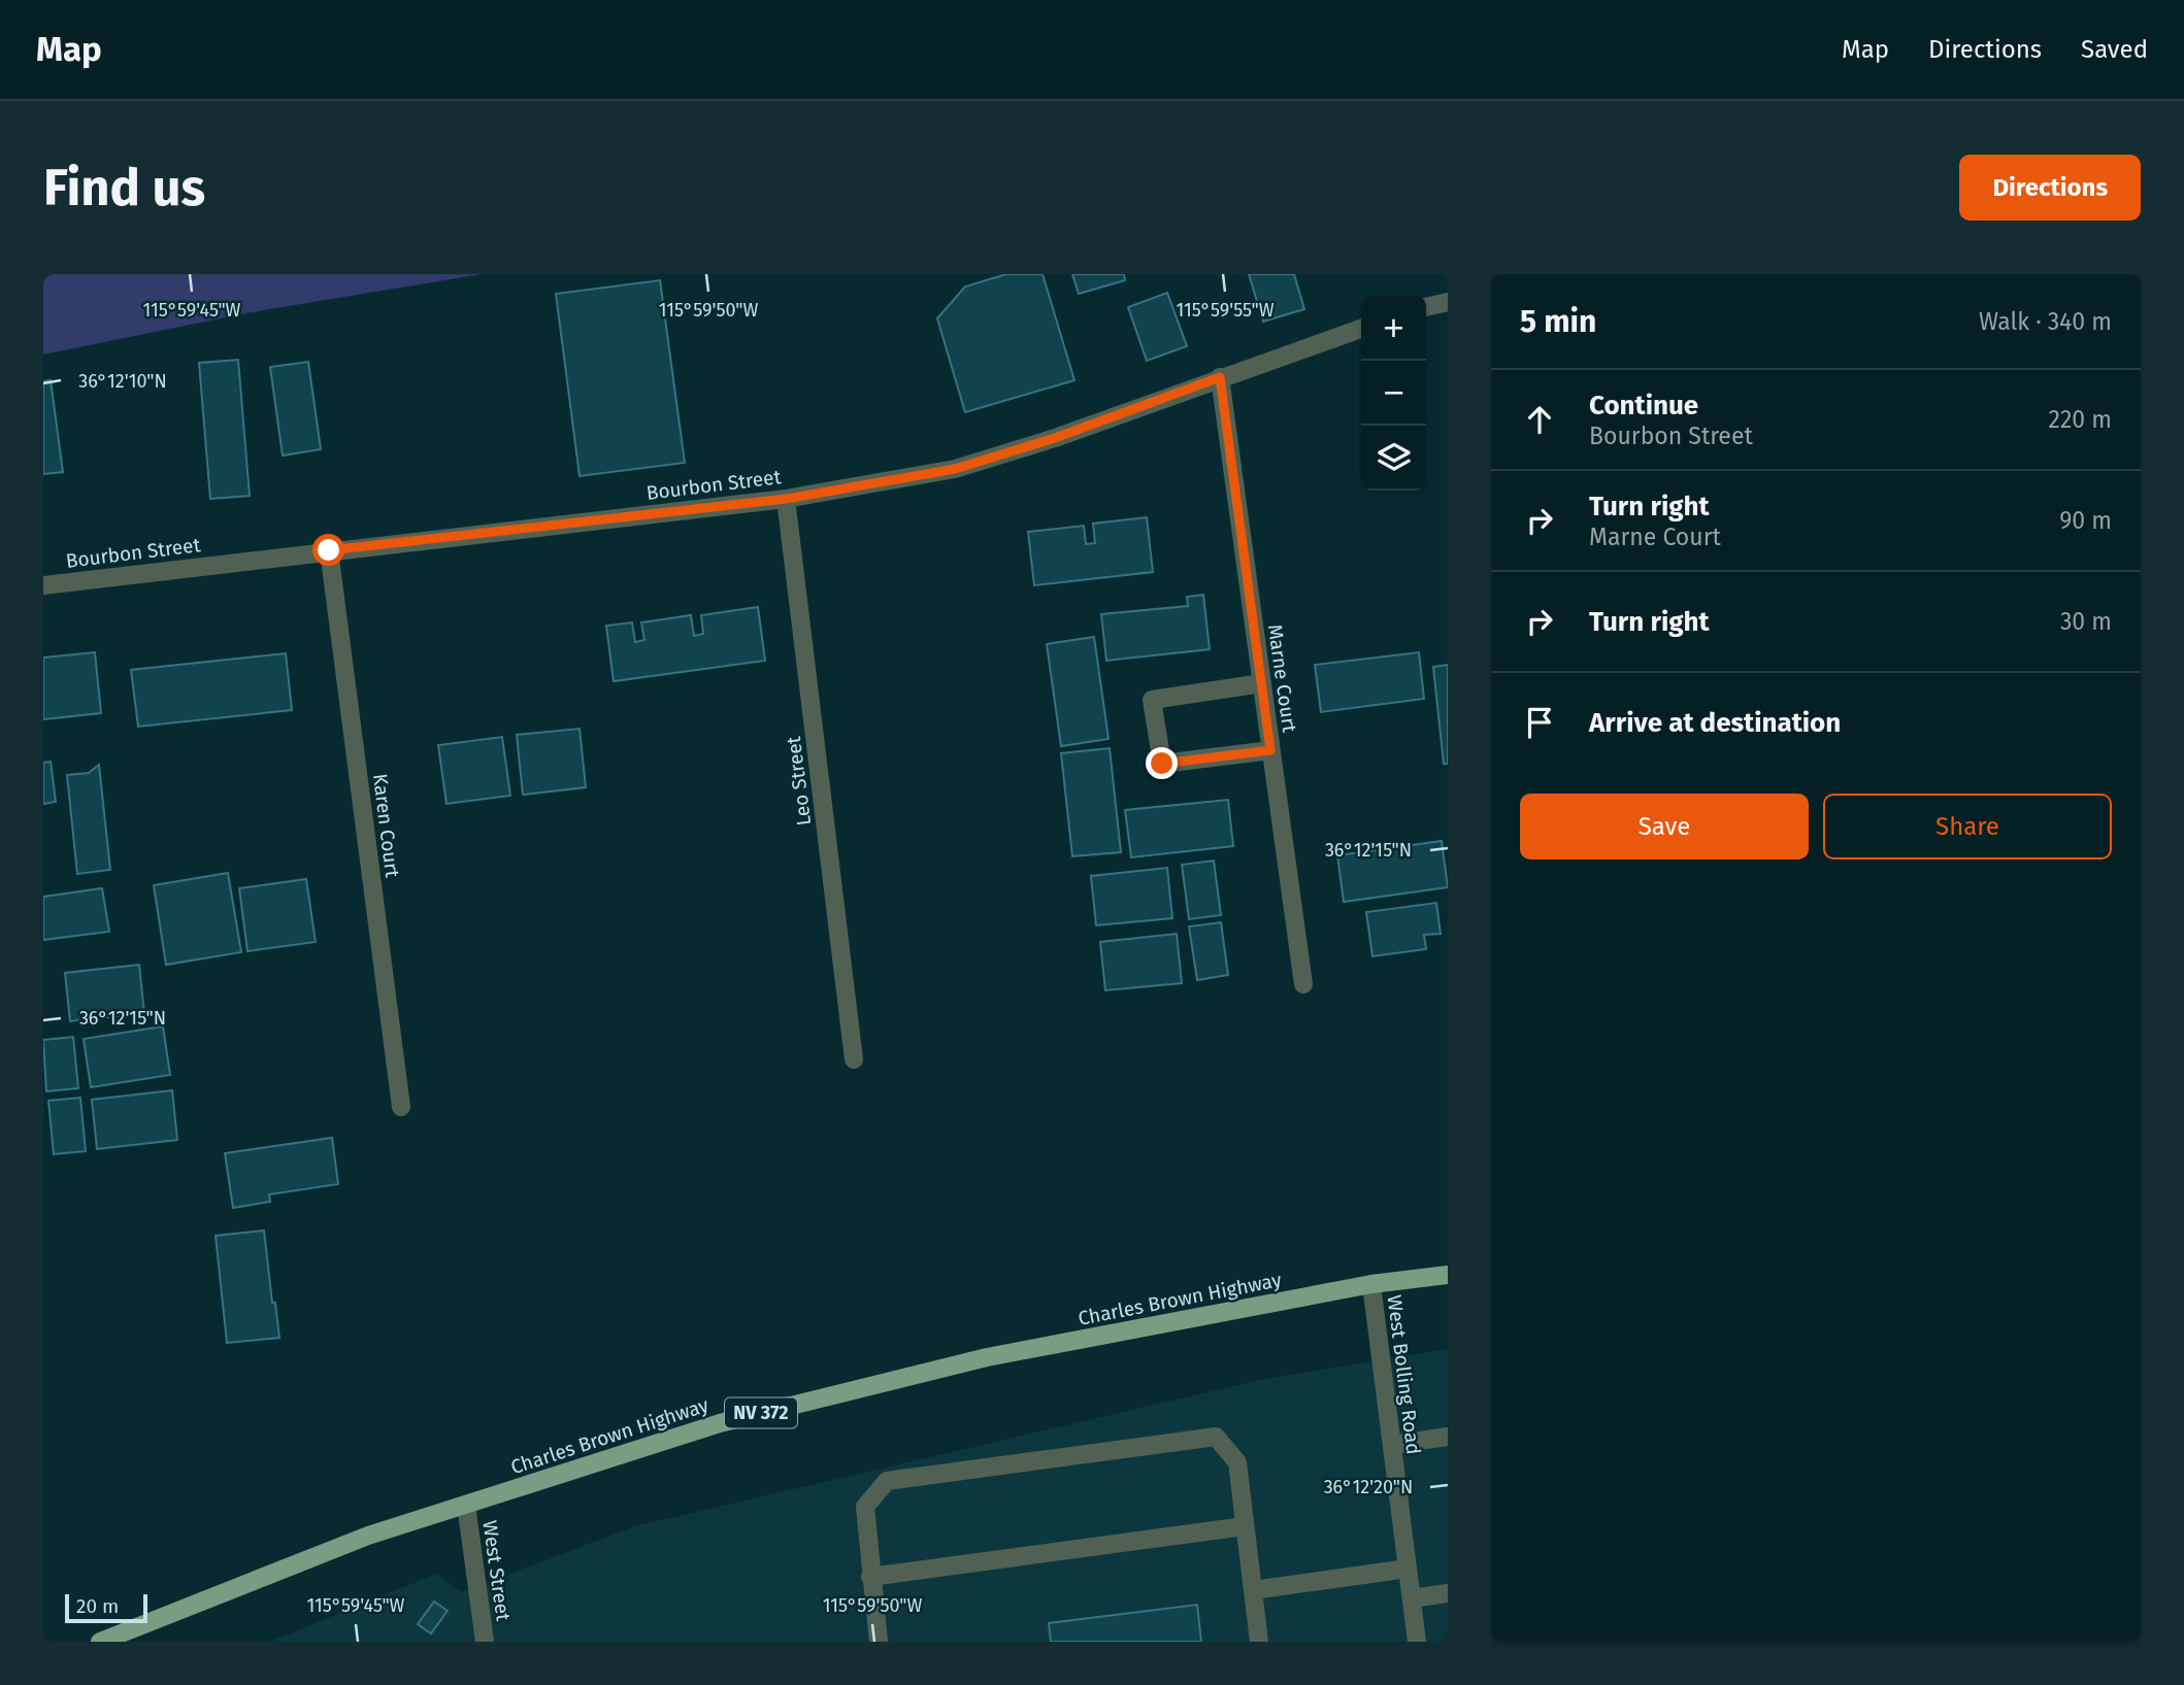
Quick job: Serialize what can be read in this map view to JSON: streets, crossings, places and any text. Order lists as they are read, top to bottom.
{
  "streets": {
    "main road": ["Charles Brown Highway", "NV 372"],
    "street": [
      "Bourbon Street",
      "Marne Court",
      "Leo Street",
      "Karen Court",
      "West Bolling Road",
      "West Street"
    ]
  },
  "crossings": [
    ["Bourbon Street", "Marne Court"],
    ["Bourbon Street", "Leo Street"],
    ["Bourbon Street", "Karen Court"],
    ["Charles Brown Highway", "West Bolling Road"],
    ["Charles Brown Highway", "West Street"]
  ],
  "scale_bar": "20 m",
  "page": {
    "header": "Map",
    "nav": ["Map", "Directions", "Saved"],
    "buttons": [
      "Directions",
      ["Save", "Share"]
    ],
    "title": "Find us",
    "heading": ["5 min", "Walk · 340 m"],
    "map_buttons": ["+", "−"],
    "list": [
      ["Continue", "Bourbon Street", "220 m"],
      ["Turn right", "Marne Court", "90 m"],
      ["Turn right", "30 m"],
      "Arrive at destination"
    ],
    "scale": "20 m"
  },
  "coordinates": [
    "115°59'45\"W",
    "115°59'50\"W",
    "115°59'55\"W",
    "36°12'10\"N",
    "36°12'15\"N",
    "36°12'20\"N"
  ]
}
